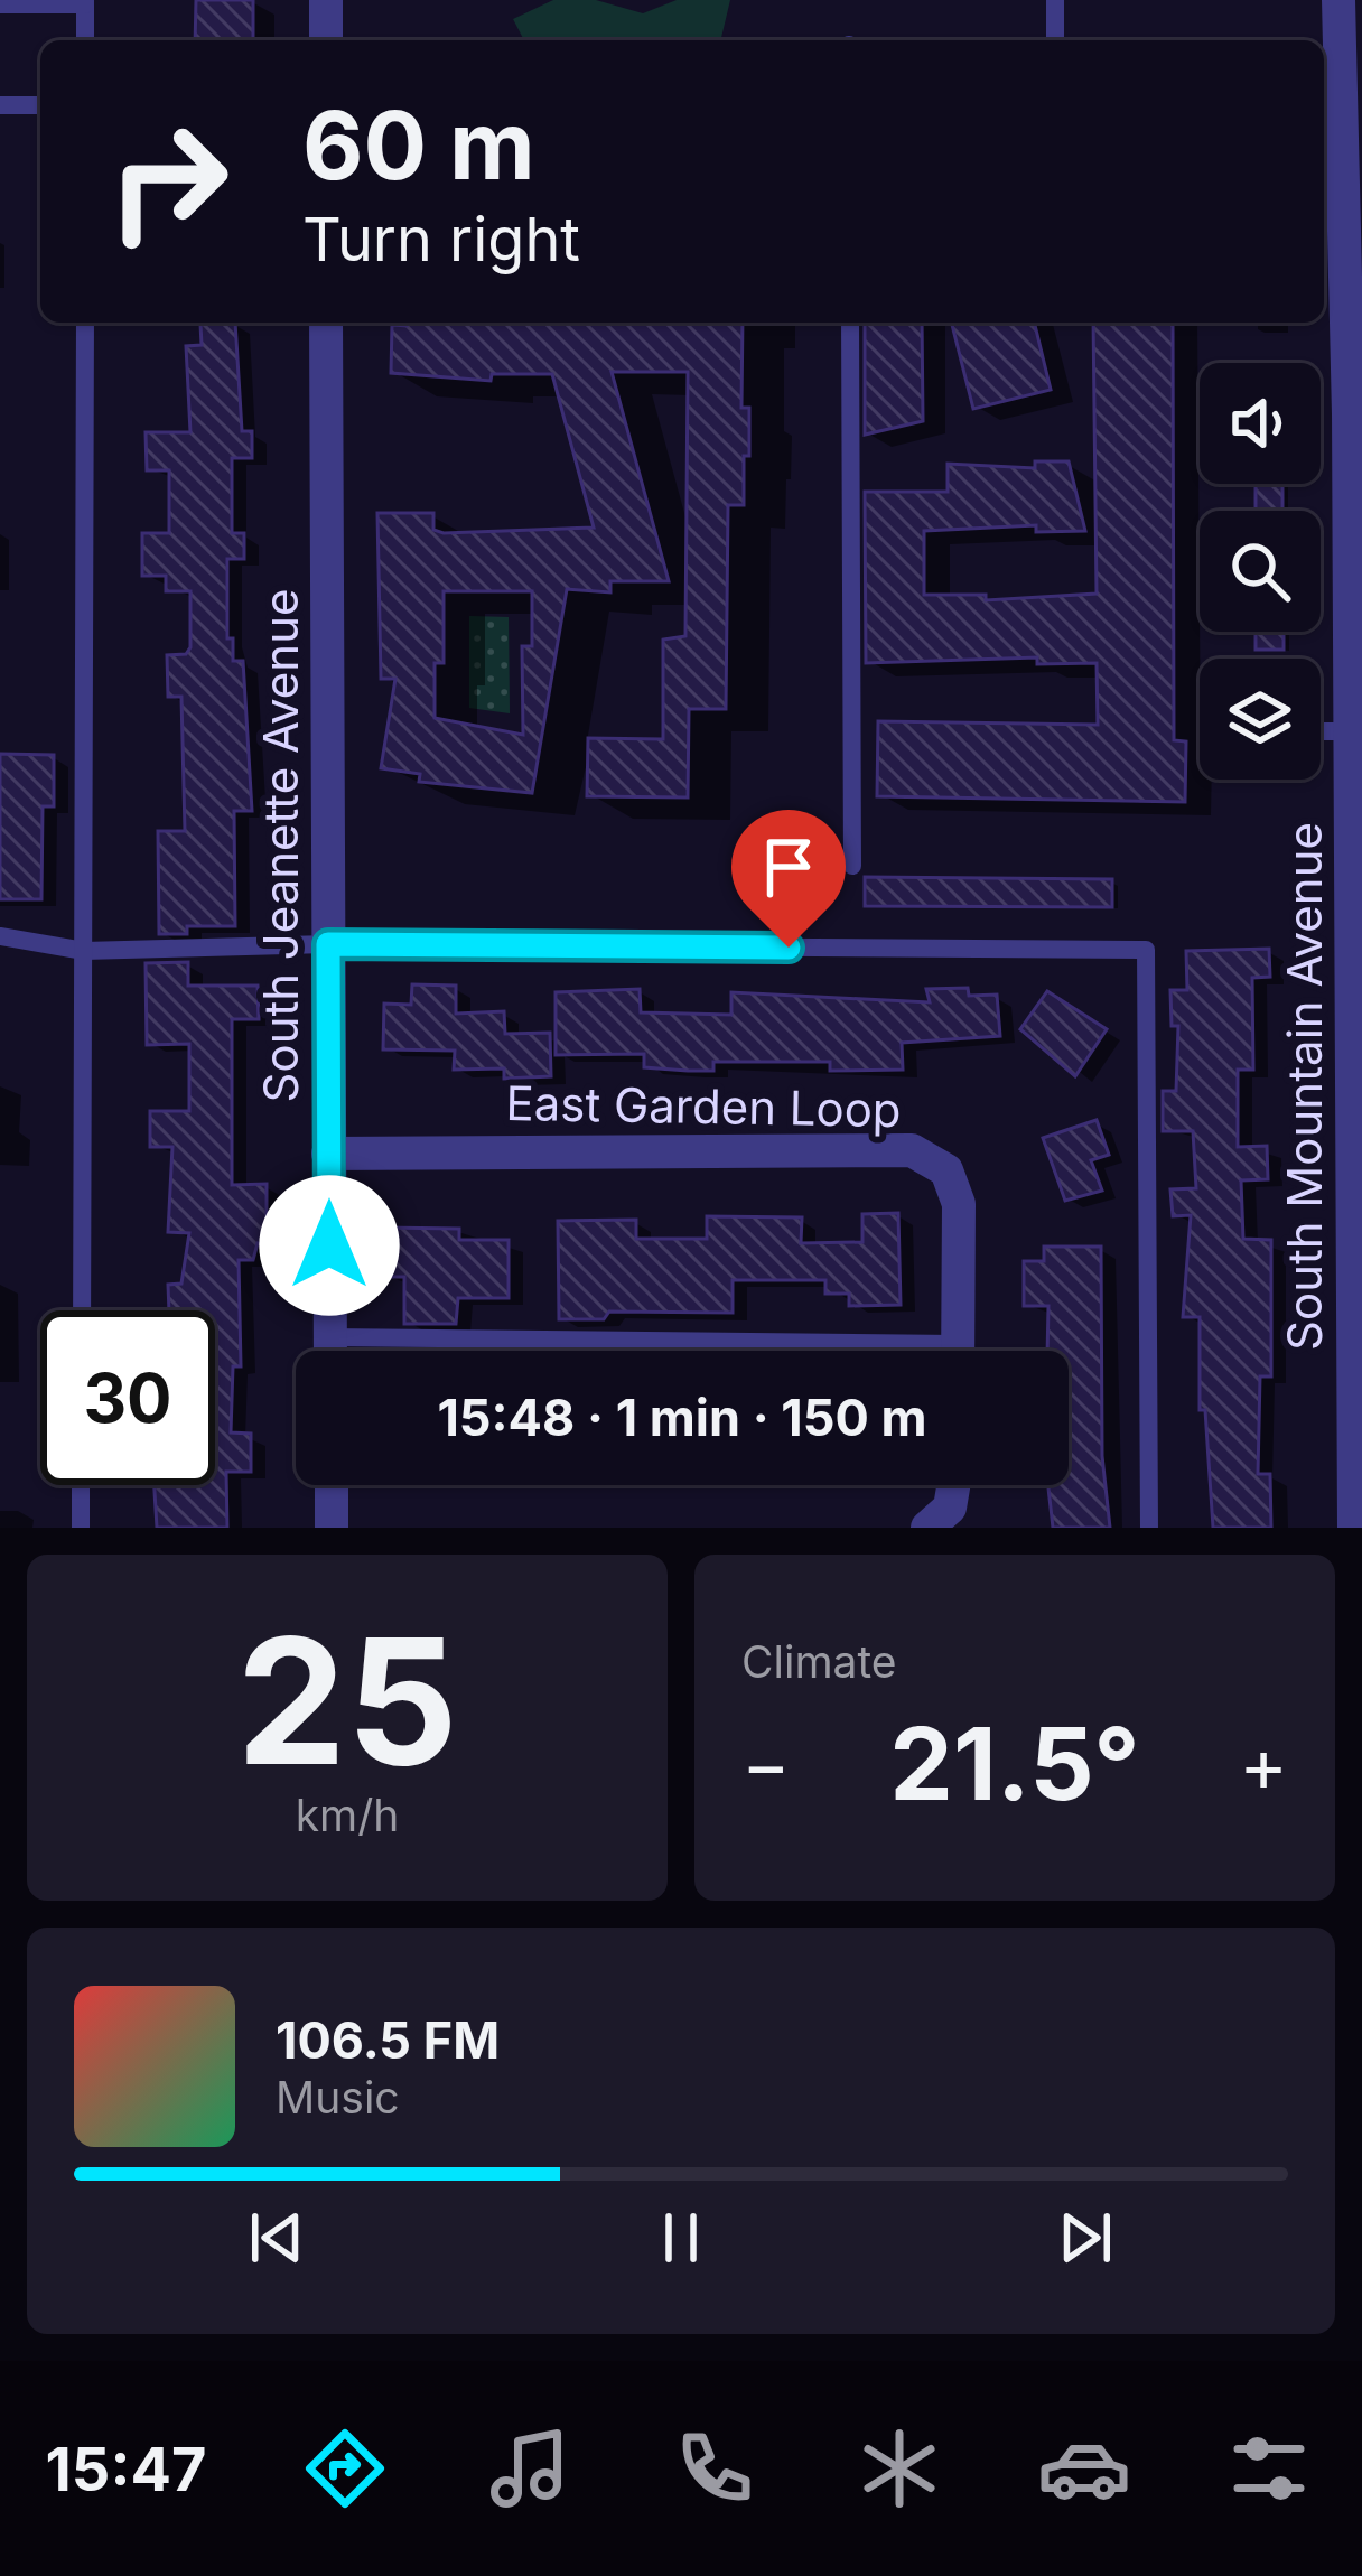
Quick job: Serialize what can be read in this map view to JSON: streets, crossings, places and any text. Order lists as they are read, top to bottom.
{
  "streets": {
    "street": ["South Jeanette Avenue", "South Mountain Avenue", "East Garden Loop"]
  },
  "crossings": [
    ["South Jeanette Avenue", "East Garden Loop"]
  ],
  "page": {
    "turn": ["60 m", "Turn right"],
    "limit": "30",
    "trip": "15:48 · 1 min · 150 m",
    "tile": [
      ["25", "km/h"],
      "Climate"
    ],
    "heat": ["−", "21.5°", "+"],
    "song": ["106.5 FM", "Music"],
    "tabs": "15:47"
  }
}
